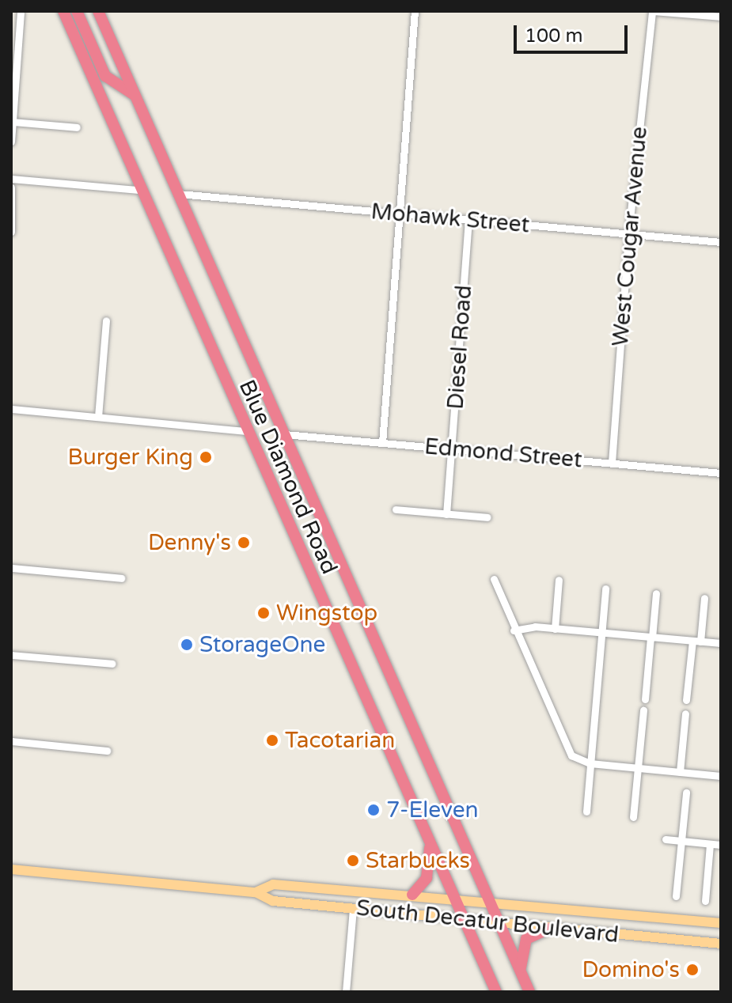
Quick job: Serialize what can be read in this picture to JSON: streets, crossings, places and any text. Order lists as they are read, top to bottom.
{
  "streets": {
    "highway": ["Blue Diamond Road"],
    "main road": ["South Decatur Boulevard"],
    "street": [
      "Mohawk Street",
      "West Cougar Avenue",
      "Diesel Road",
      "Edmond Street"
    ]
  },
  "crossings": [
    ["Mohawk Street", "West Cougar Avenue"],
    ["Mohawk Street", "Diesel Road"],
    ["Mohawk Street", "Blue Diamond Road"],
    ["West Cougar Avenue", "Edmond Street"],
    ["Diesel Road", "Edmond Street"],
    ["Edmond Street", "Blue Diamond Road"],
    ["Blue Diamond Road", "South Decatur Boulevard"]
  ],
  "places": [
    "Burger King",
    "Denny's",
    "Wingstop",
    "StorageOne",
    "Tacotarian",
    "7-Eleven",
    "Starbucks",
    "Domino's"
  ],
  "scale_bar": "100 m"
}
